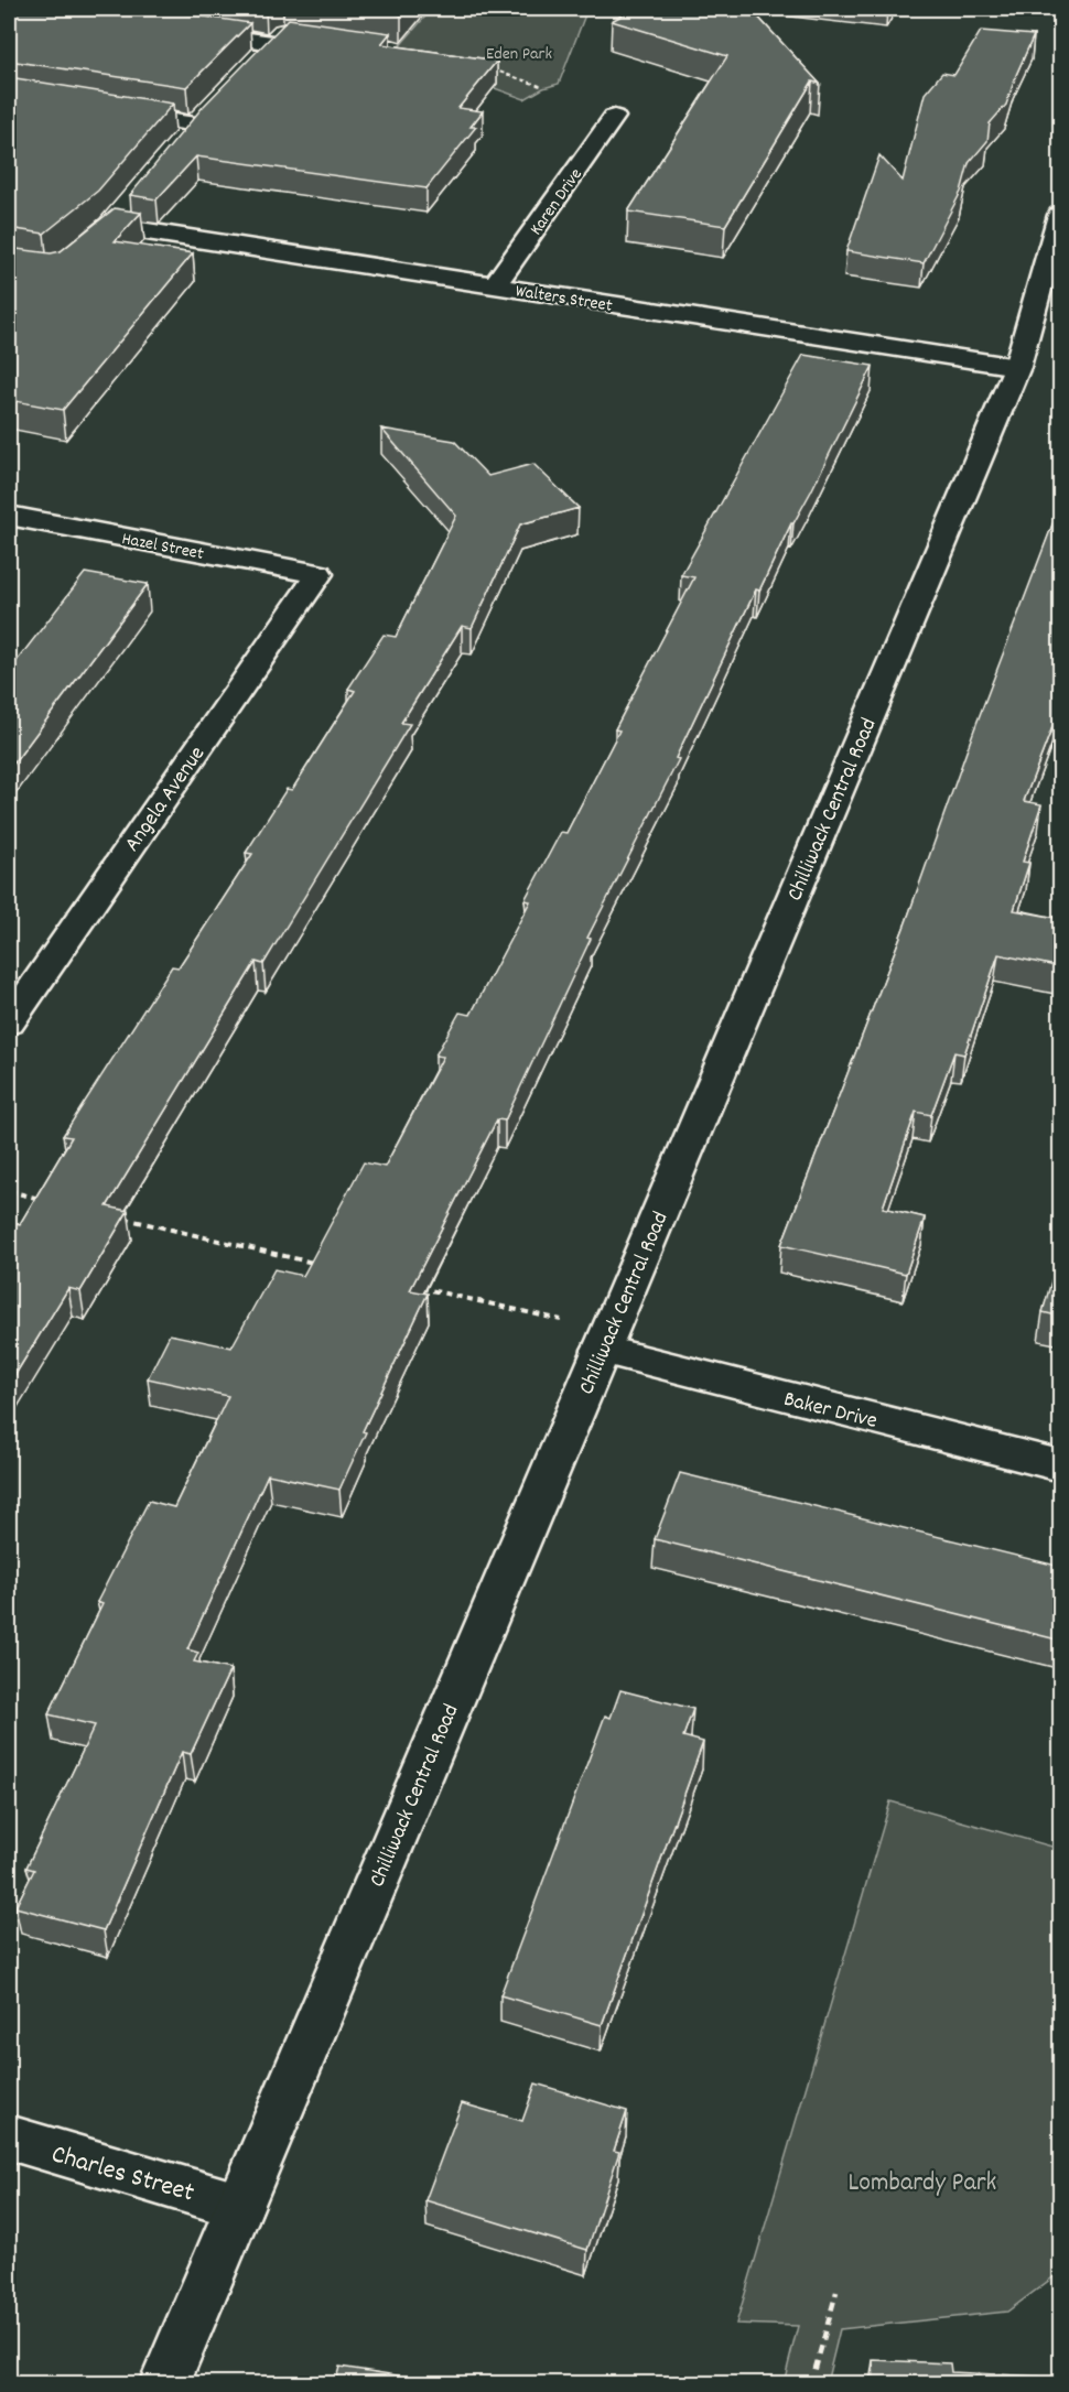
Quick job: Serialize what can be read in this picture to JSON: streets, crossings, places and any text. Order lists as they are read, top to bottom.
{
  "streets": {
    "street": [
      "Karen Drive",
      "Walters Street",
      "Hazel Street",
      "Angela Avenue",
      "Chilliwack Central Road",
      "Baker Drive",
      "Charles Street"
    ]
  },
  "crossings": [
    ["Karen Drive", "Walters Street"],
    ["Walters Street", "Chilliwack Central Road"],
    ["Hazel Street", "Angela Avenue"],
    ["Chilliwack Central Road", "Baker Drive"],
    ["Chilliwack Central Road", "Charles Street"]
  ],
  "parks": ["Eden Park", "Lombardy Park"]
}
